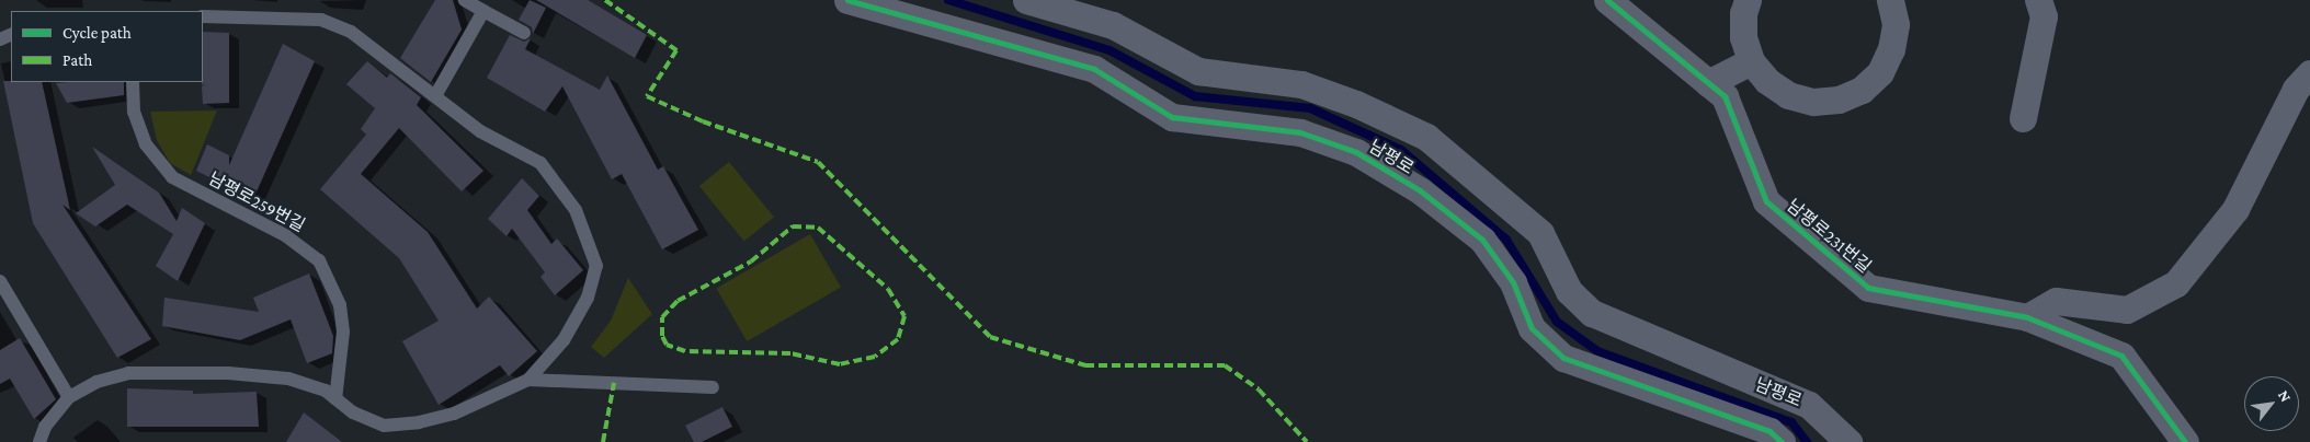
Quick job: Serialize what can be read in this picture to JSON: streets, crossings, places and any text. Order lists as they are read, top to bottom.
{
  "streets": {
    "street": ["남평로", "남평로231번길"],
    "lane": ["남평로259번길"]
  },
  "legend": ["Cycle path", "Path"],
  "north": "top right"
}
